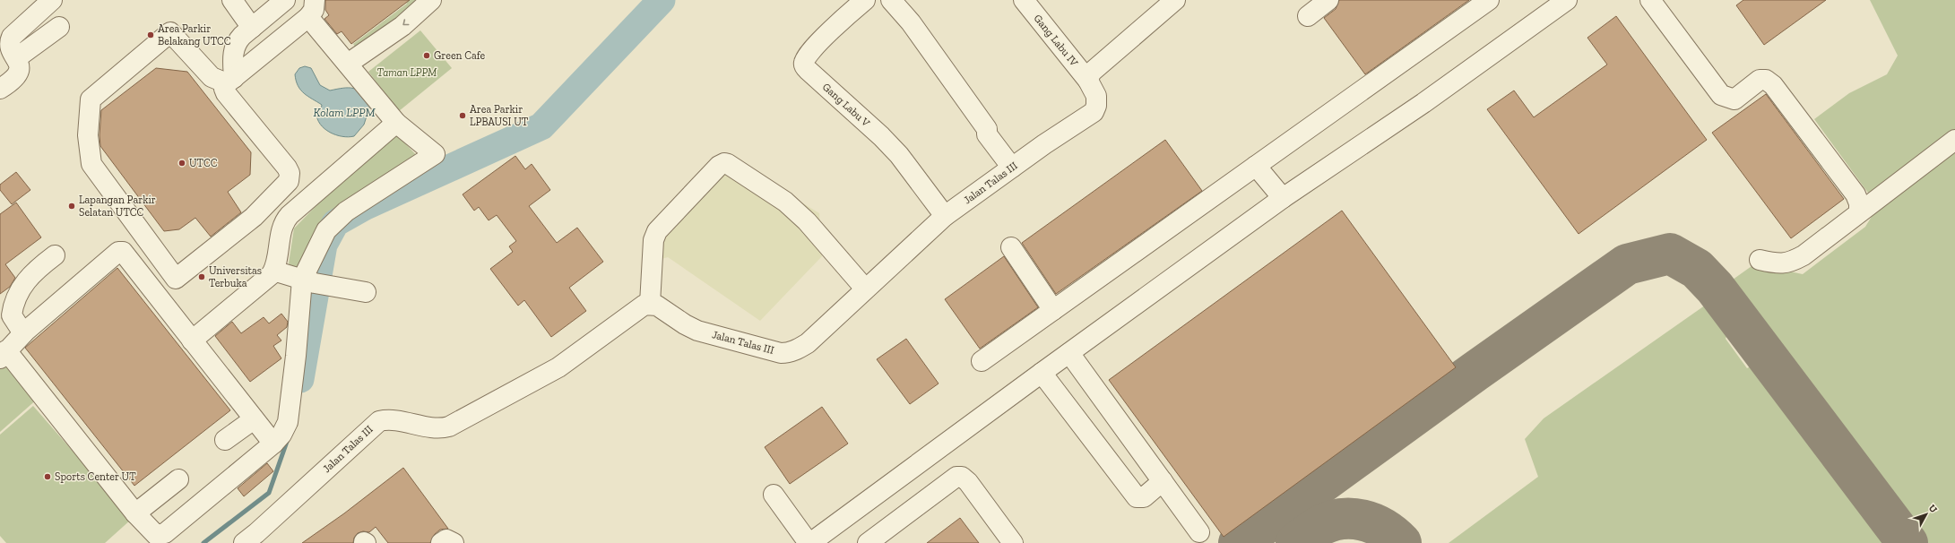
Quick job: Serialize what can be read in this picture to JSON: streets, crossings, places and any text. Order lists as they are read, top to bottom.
{
  "streets": {
    "street": ["Gang Labu IV", "Gang Labu V", "Jalan Talas III"]
  },
  "crossings": [
    ["Gang Labu IV", "Jalan Talas III"],
    ["Gang Labu V", "Jalan Talas III"]
  ],
  "water": ["Kolam LPPM"],
  "parks": ["Taman LPPM"],
  "places": [
    "Area Parkir Belakang UTCC",
    "Green Cafe",
    "Area Parkir LPBAUSI UT",
    "UTCC",
    "Lapangan Parkir Selatan UTCC",
    "Universitas Terbuka",
    "Sports Center UT"
  ],
  "north": "top right"
}
